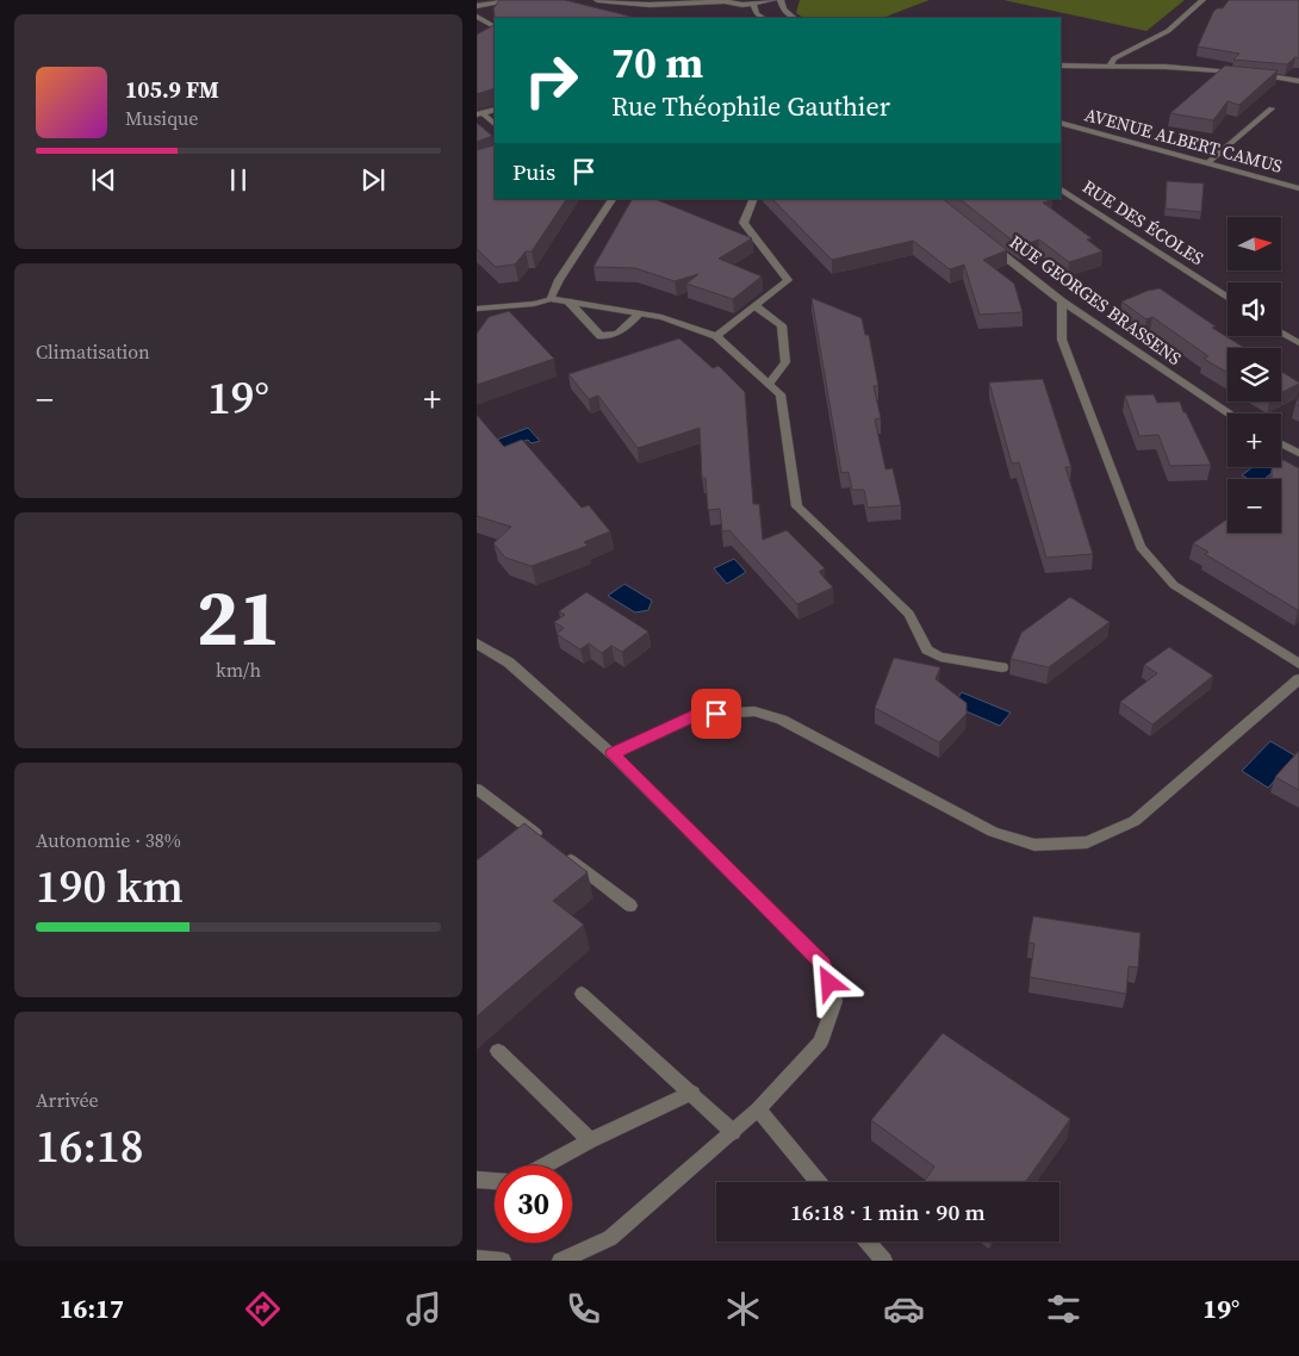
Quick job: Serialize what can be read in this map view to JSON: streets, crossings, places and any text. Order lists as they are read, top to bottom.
{
  "streets": {
    "street": ["AVENUE ALBERT CAMUS", "RUE DES ÉCOLES", "RUE GEORGES BRASSENS"]
  },
  "north": "right",
  "page": {
    "turn": ["70 m", "Rue Théophile Gauthier"],
    "song": ["105.9 FM", "Musique"],
    "then": "Puis",
    "map_buttons": ["+", "−"],
    "tile": [
      "Climatisation",
      ["21", "km/h"],
      ["Autonomie · 38%", "190 km"],
      ["Arrivée", "16:18"]
    ],
    "heat": ["−", "19°", "+"],
    "limit": "30",
    "trip": "16:18 · 1 min · 90 m",
    "tabs": ["16:17", "19°"]
  }
}
